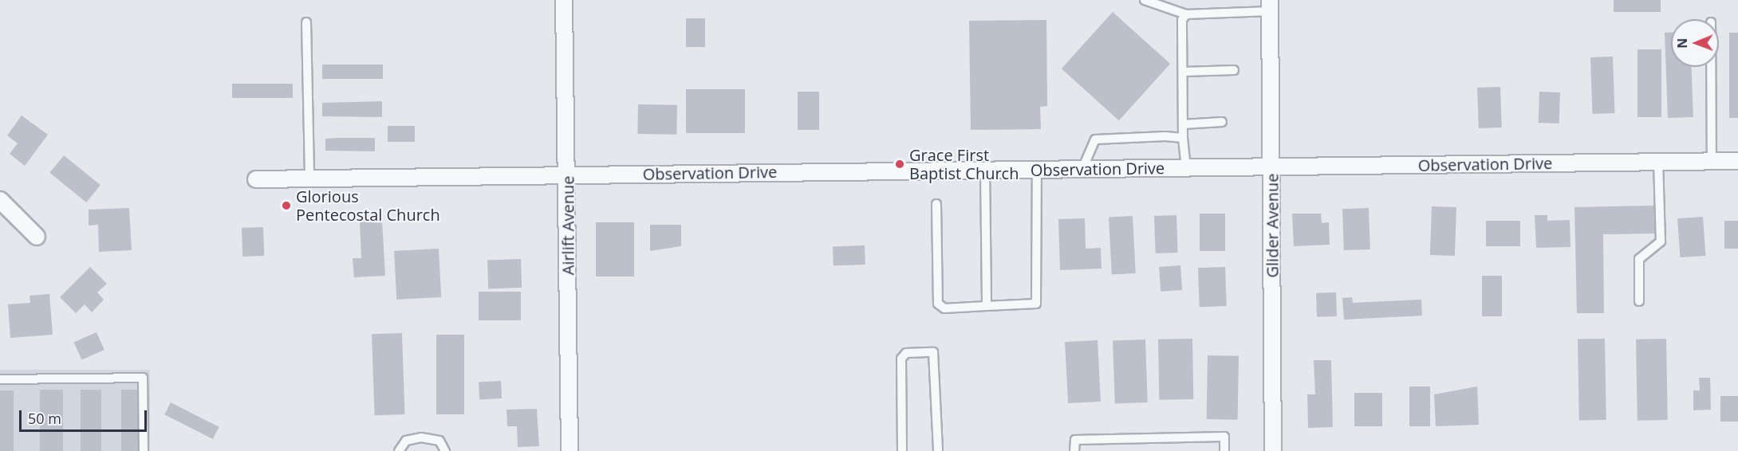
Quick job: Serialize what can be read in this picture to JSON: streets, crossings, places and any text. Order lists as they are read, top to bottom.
{
  "streets": {
    "street": ["Observation Drive", "Airlift Avenue", "Glider Avenue"]
  },
  "crossings": [
    ["Observation Drive", "Airlift Avenue"],
    ["Observation Drive", "Glider Avenue"]
  ],
  "places": ["Grace First Baptist Church", "Glorious Pentecostal Church"],
  "scale_bar": "50 m",
  "north": "left"
}
